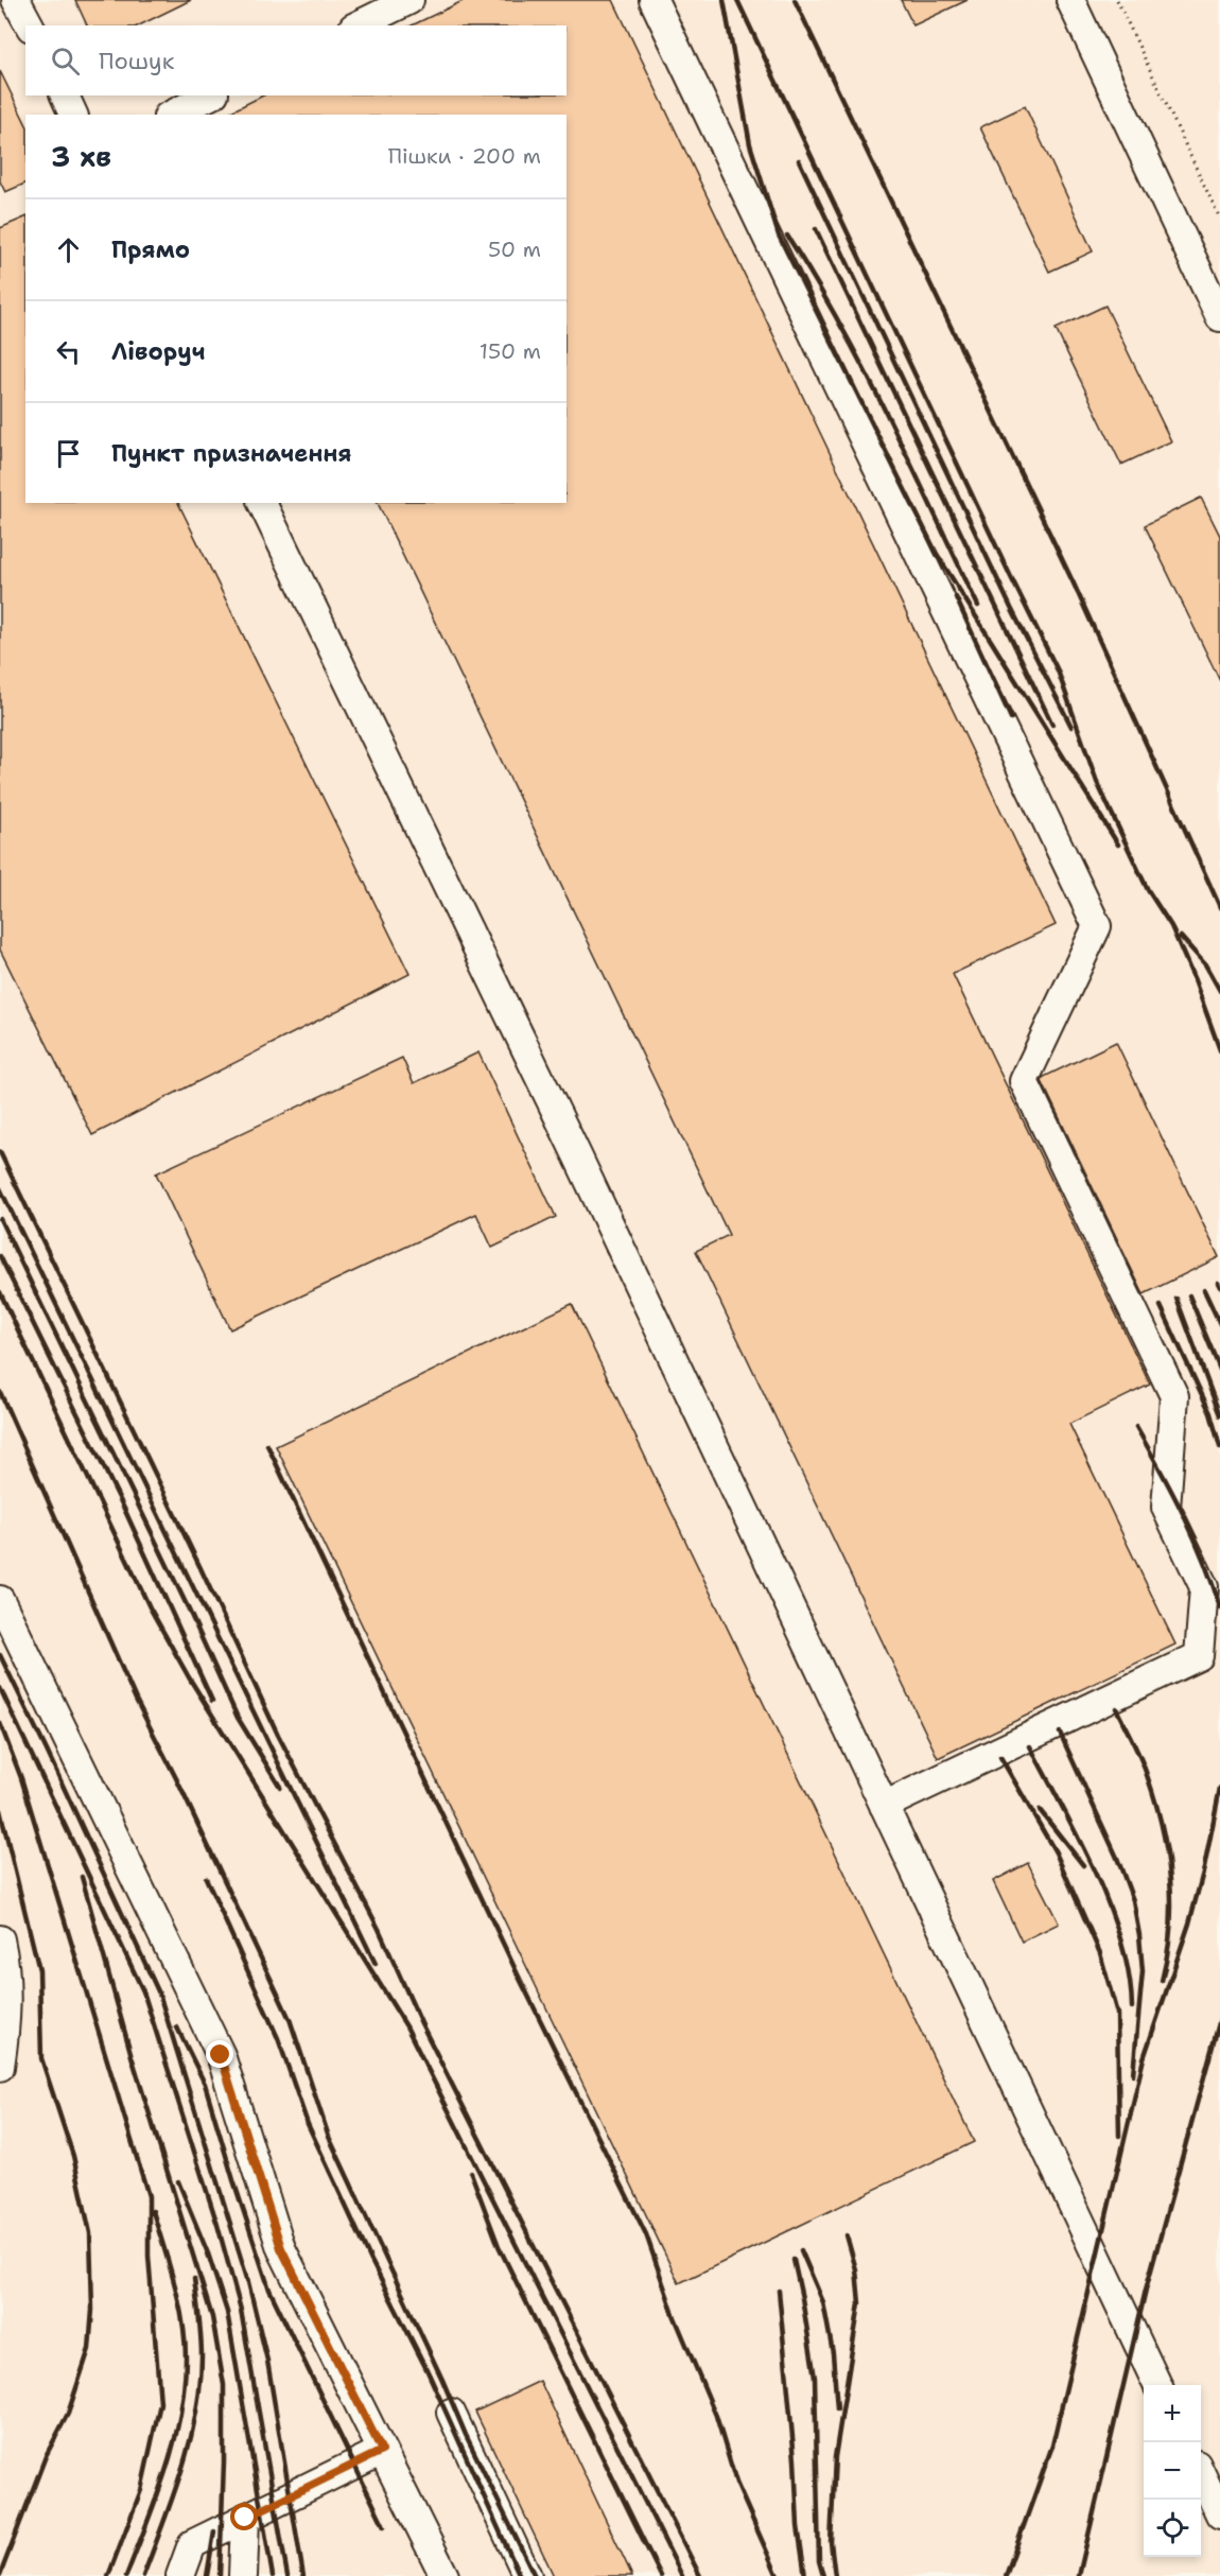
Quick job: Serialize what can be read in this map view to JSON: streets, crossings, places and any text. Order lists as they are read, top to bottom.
{
  "page": {
    "search": "Пошук",
    "heading": ["3 хв", "Пішки · 200 m"],
    "list": [
      ["Прямо", "50 m"],
      ["Ліворуч", "150 m"],
      "Пункт призначення"
    ],
    "map_buttons": ["+", "−"]
  }
}
